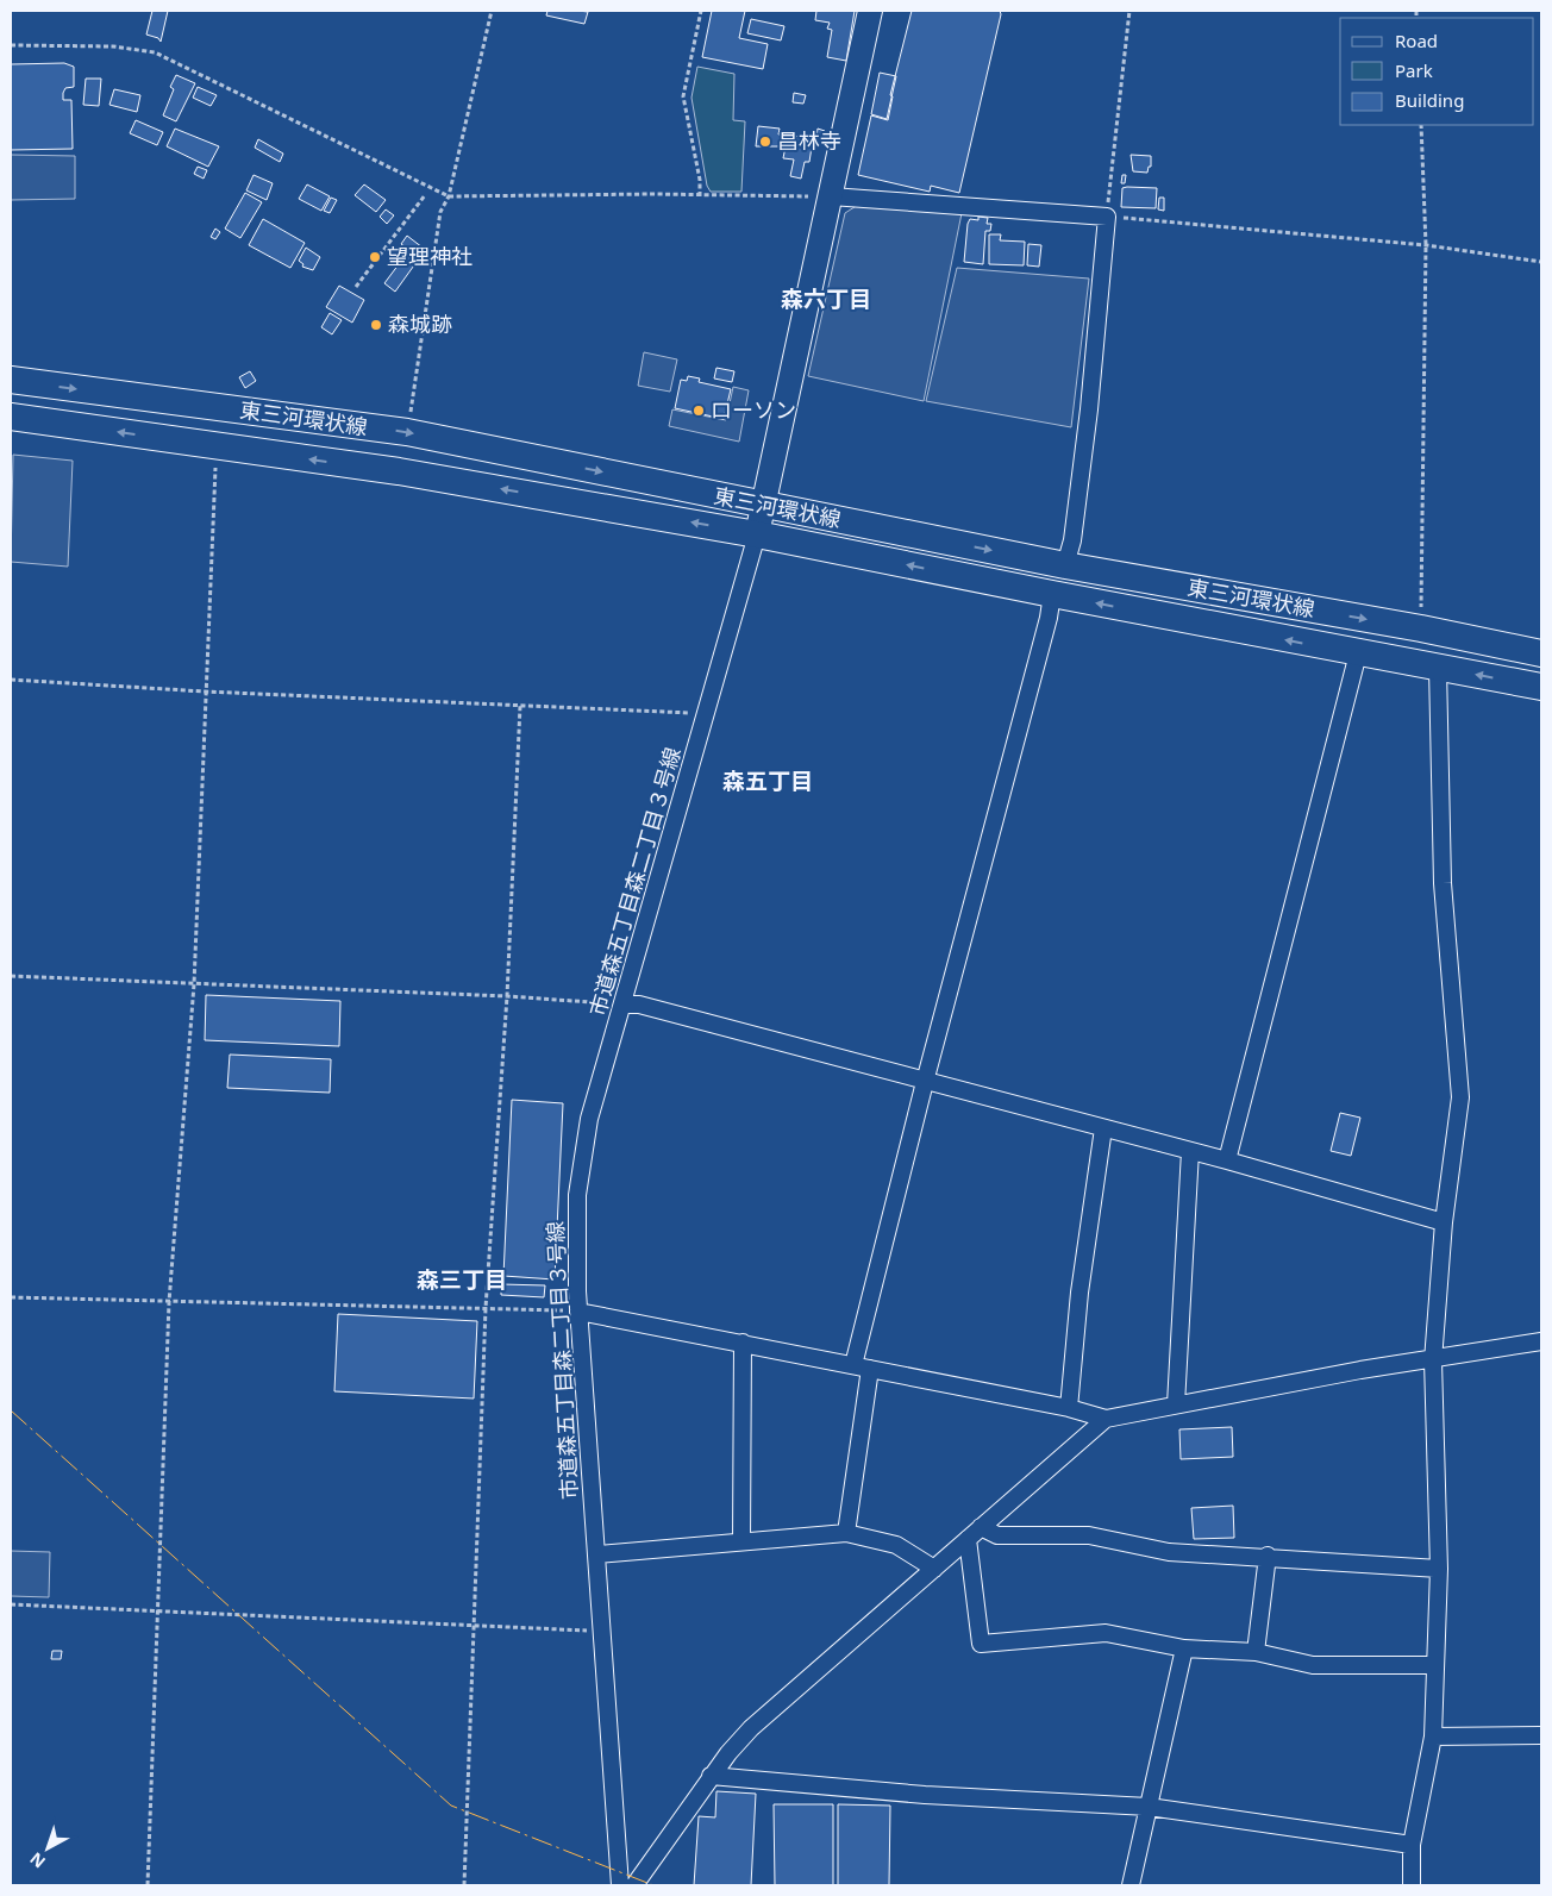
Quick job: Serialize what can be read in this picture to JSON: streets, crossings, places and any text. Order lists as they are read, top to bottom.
{
  "streets": {
    "main road": ["東三河環状線"],
    "street": ["市道森五丁目森二丁目３号線"]
  },
  "crossings": [
    ["東三河環状線", "市道森五丁目森二丁目３号線"]
  ],
  "districts": ["森六丁目", "森五丁目", "森三丁目"],
  "places": [
    "昌林寺",
    "望理神社",
    "森城跡",
    "ローソン"
  ],
  "legend": ["Road", "Park", "Building"],
  "north": "bottom left"
}
